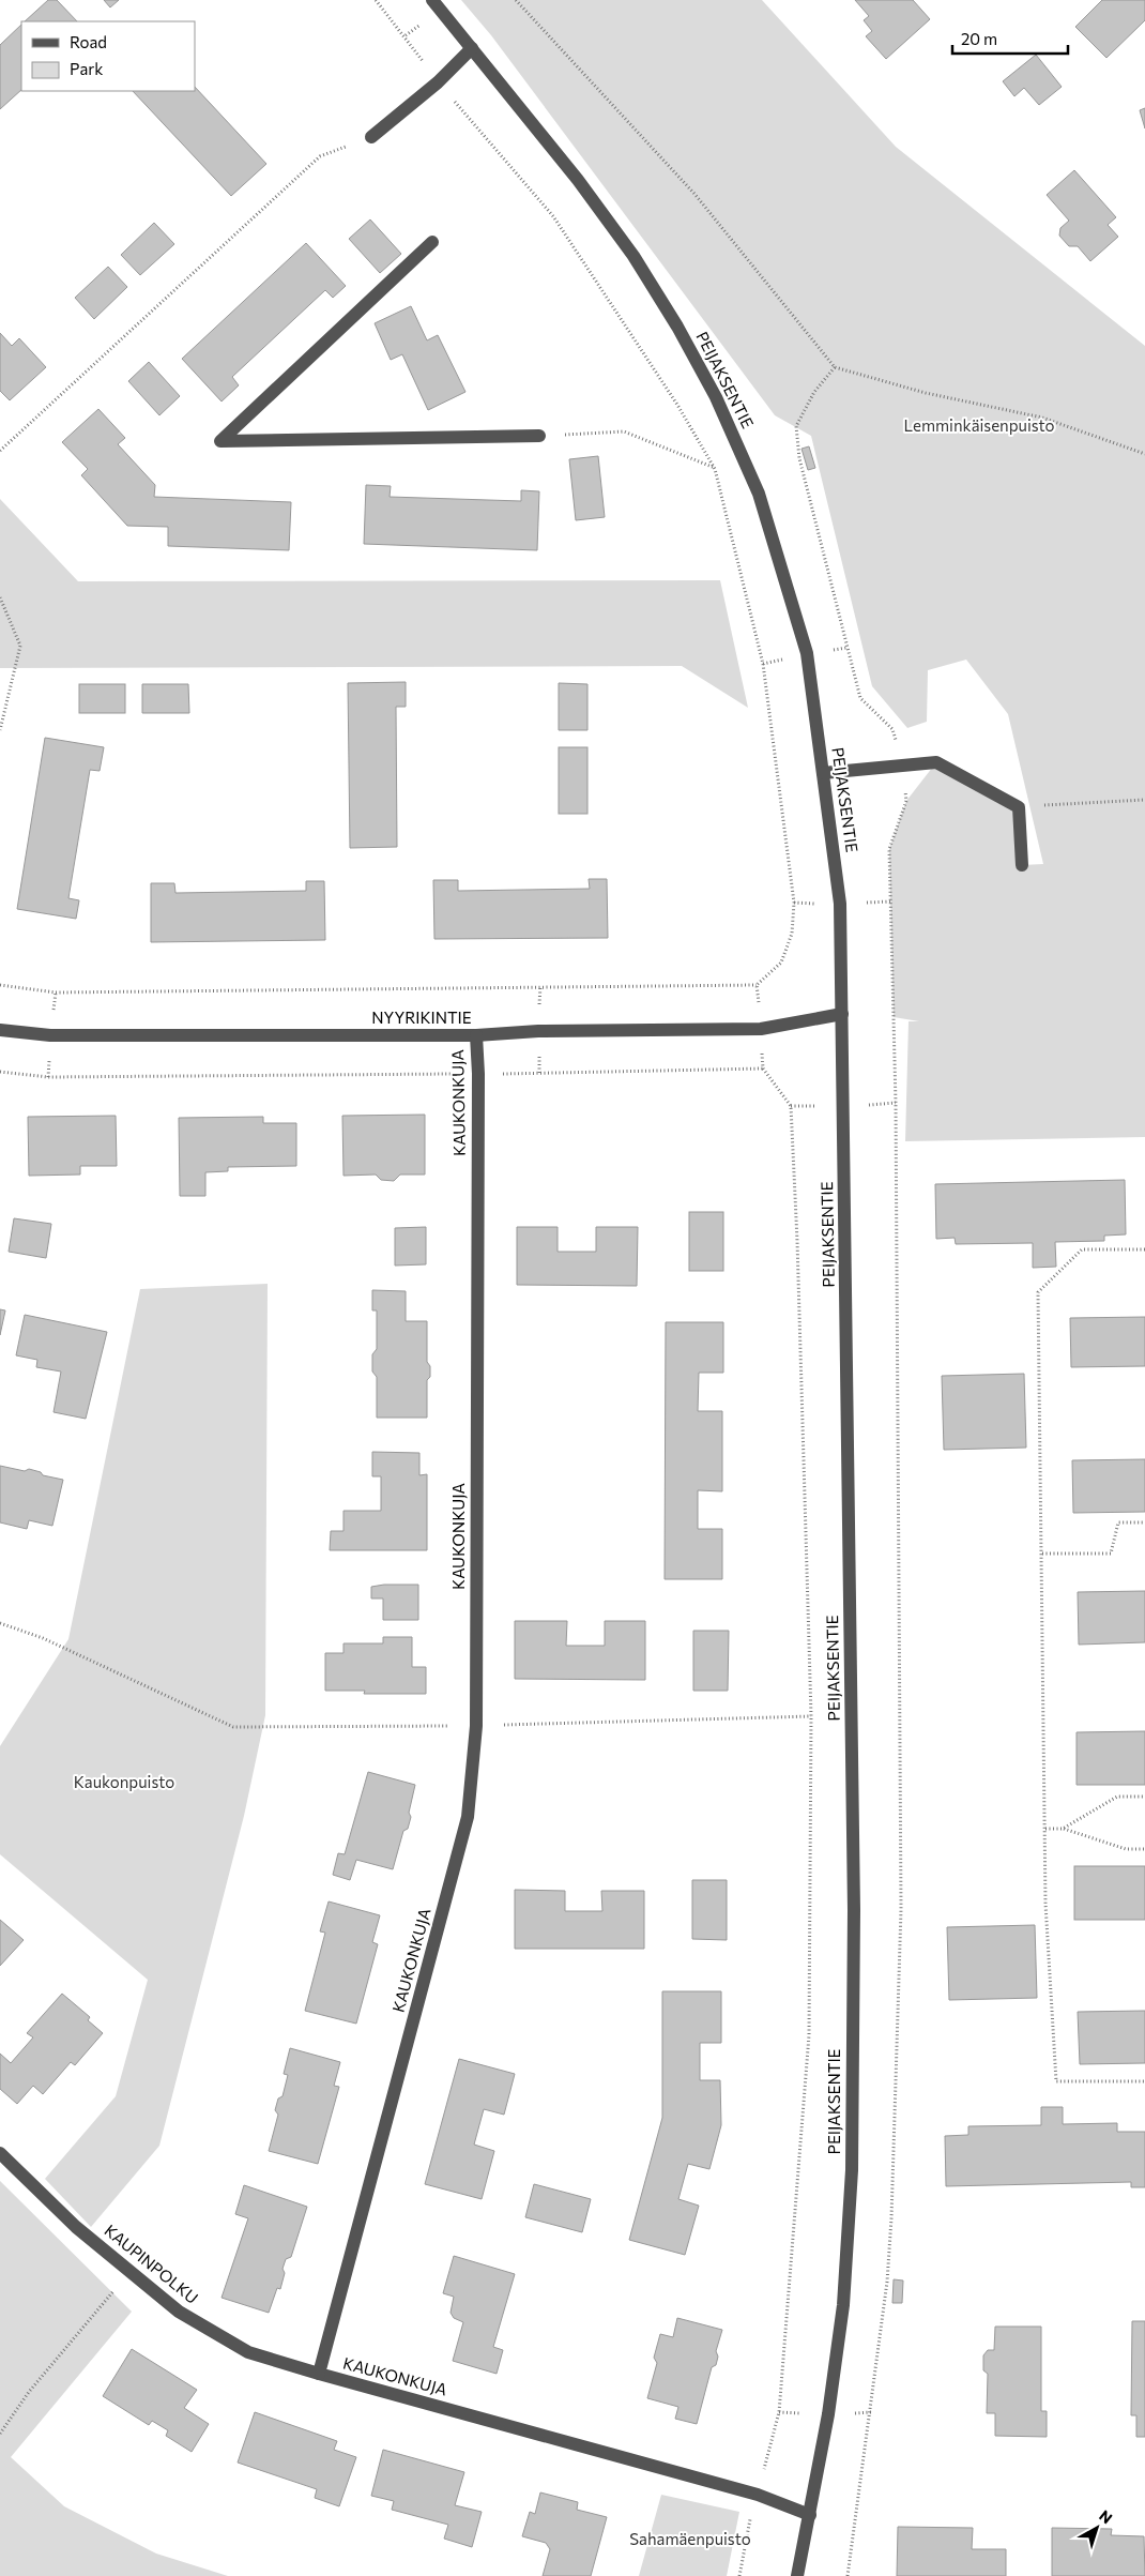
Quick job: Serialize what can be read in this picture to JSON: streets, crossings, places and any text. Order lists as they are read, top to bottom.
{
  "streets": {
    "street": [
      "PEIJAKSENTIE",
      "NYYRIKINTIE",
      "KAUKONKUJA",
      "KAUPINPOLKU"
    ]
  },
  "crossings": [
    ["PEIJAKSENTIE", "NYYRIKINTIE"],
    ["PEIJAKSENTIE", "KAUKONKUJA"],
    ["NYYRIKINTIE", "KAUKONKUJA"],
    ["KAUKONKUJA", "KAUPINPOLKU"]
  ],
  "parks": ["Lemminkäisenpuisto", "Kaukonpuisto", "Sahamäenpuisto"],
  "legend": ["Road", "Park"],
  "scale_bar": "20 m",
  "north": "top right"
}
